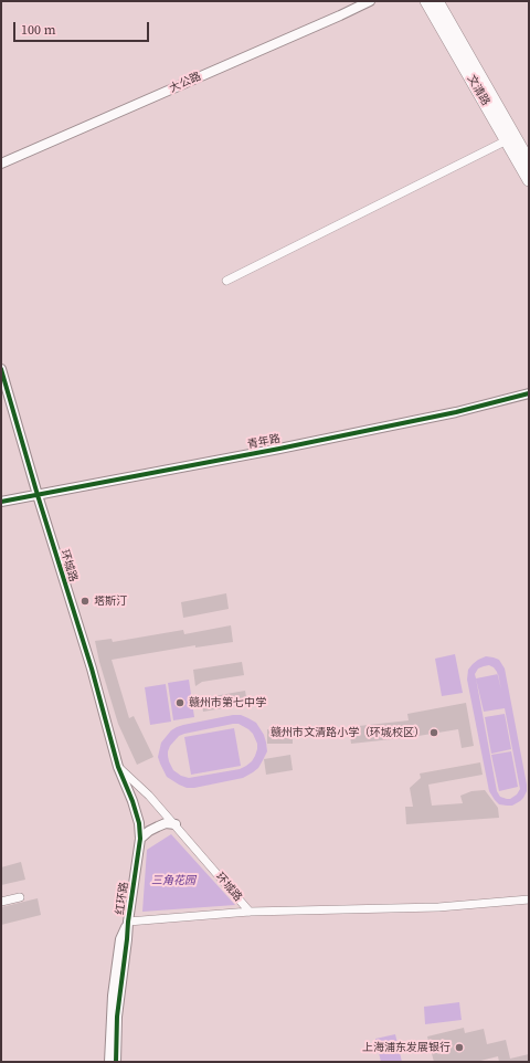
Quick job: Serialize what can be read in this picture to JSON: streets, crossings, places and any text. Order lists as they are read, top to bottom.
{
  "streets": {
    "main road": ["文清路"],
    "street": [
      "大公路",
      "青年路",
      "环城路",
      "红环路"
    ]
  },
  "crossings": [
    ["青年路", "环城路"],
    ["环城路", "红环路"]
  ],
  "parks": ["三角花园"],
  "places": [
    "塔斯汀",
    "赣州市第七中学",
    "赣州市文清路小学（环城校区）",
    "上海浦东发展银行"
  ],
  "scale_bar": "100 m"
}
